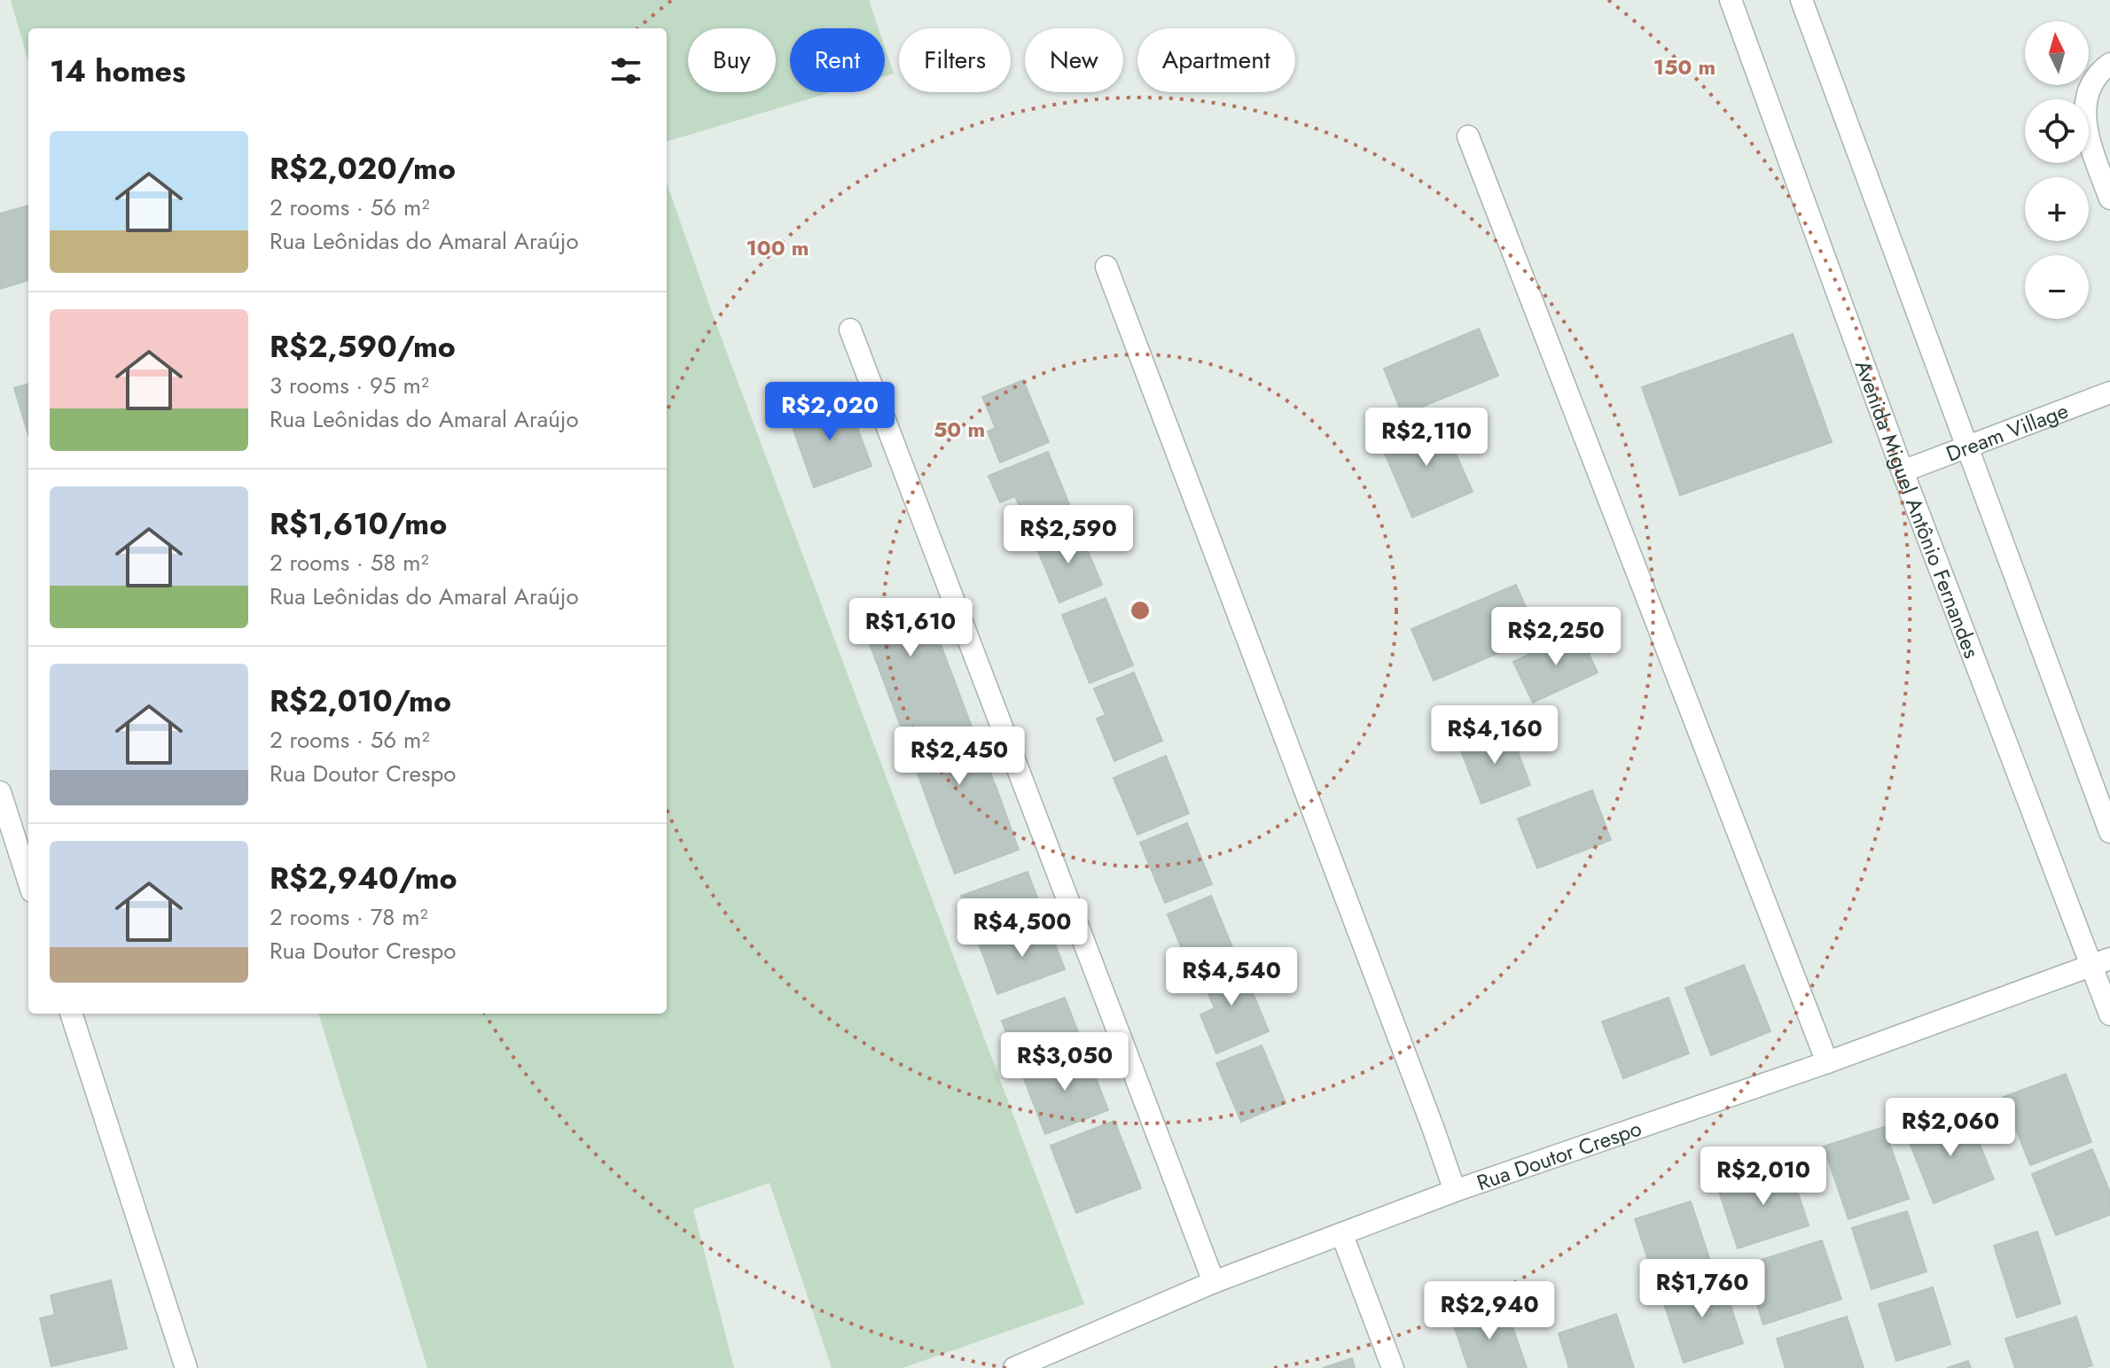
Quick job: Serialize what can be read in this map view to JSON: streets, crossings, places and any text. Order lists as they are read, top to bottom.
{
  "streets": {
    "street": ["Dream Village", "Avenida Miguel Antônio Fernandes", "Rua Doutor Crespo"]
  },
  "crossings": [
    ["Dream Village", "Avenida Miguel Antônio Fernandes"],
    ["Avenida Miguel Antônio Fernandes", "Rua Doutor Crespo"]
  ],
  "north": "top",
  "page": {
    "map_buttons": ["+", "−"],
    "chip": [
      "Buy",
      "Rent",
      "Filters",
      "New",
      "Apartment"
    ],
    "heading": "14 homes",
    "list": [
      {
        "name": "R$2,020/mo",
        "note": "2 rooms · 56 m² · Rua Leônidas do Amaral Araújo"
      },
      {
        "name": "R$2,590/mo",
        "note": "3 rooms · 95 m² · Rua Leônidas do Amaral Araújo"
      },
      {
        "name": "R$1,610/mo",
        "note": "2 rooms · 58 m² · Rua Leônidas do Amaral Araújo"
      },
      {
        "name": "R$2,010/mo",
        "note": "2 rooms · 56 m² · Rua Doutor Crespo"
      },
      {
        "name": "R$2,940/mo",
        "note": "2 rooms · 78 m² · Rua Doutor Crespo"
      }
    ],
    "price": [
      "R$2,020",
      "R$2,110",
      "R$2,590",
      "R$1,610",
      "R$2,250",
      "R$4,160",
      "R$2,450",
      "R$4,500",
      "R$4,540",
      "R$3,050",
      "R$2,060",
      "R$2,010",
      "R$1,760",
      "R$2,940"
    ]
  },
  "rings": ["150 m", "100 m", "50 m"]
}
